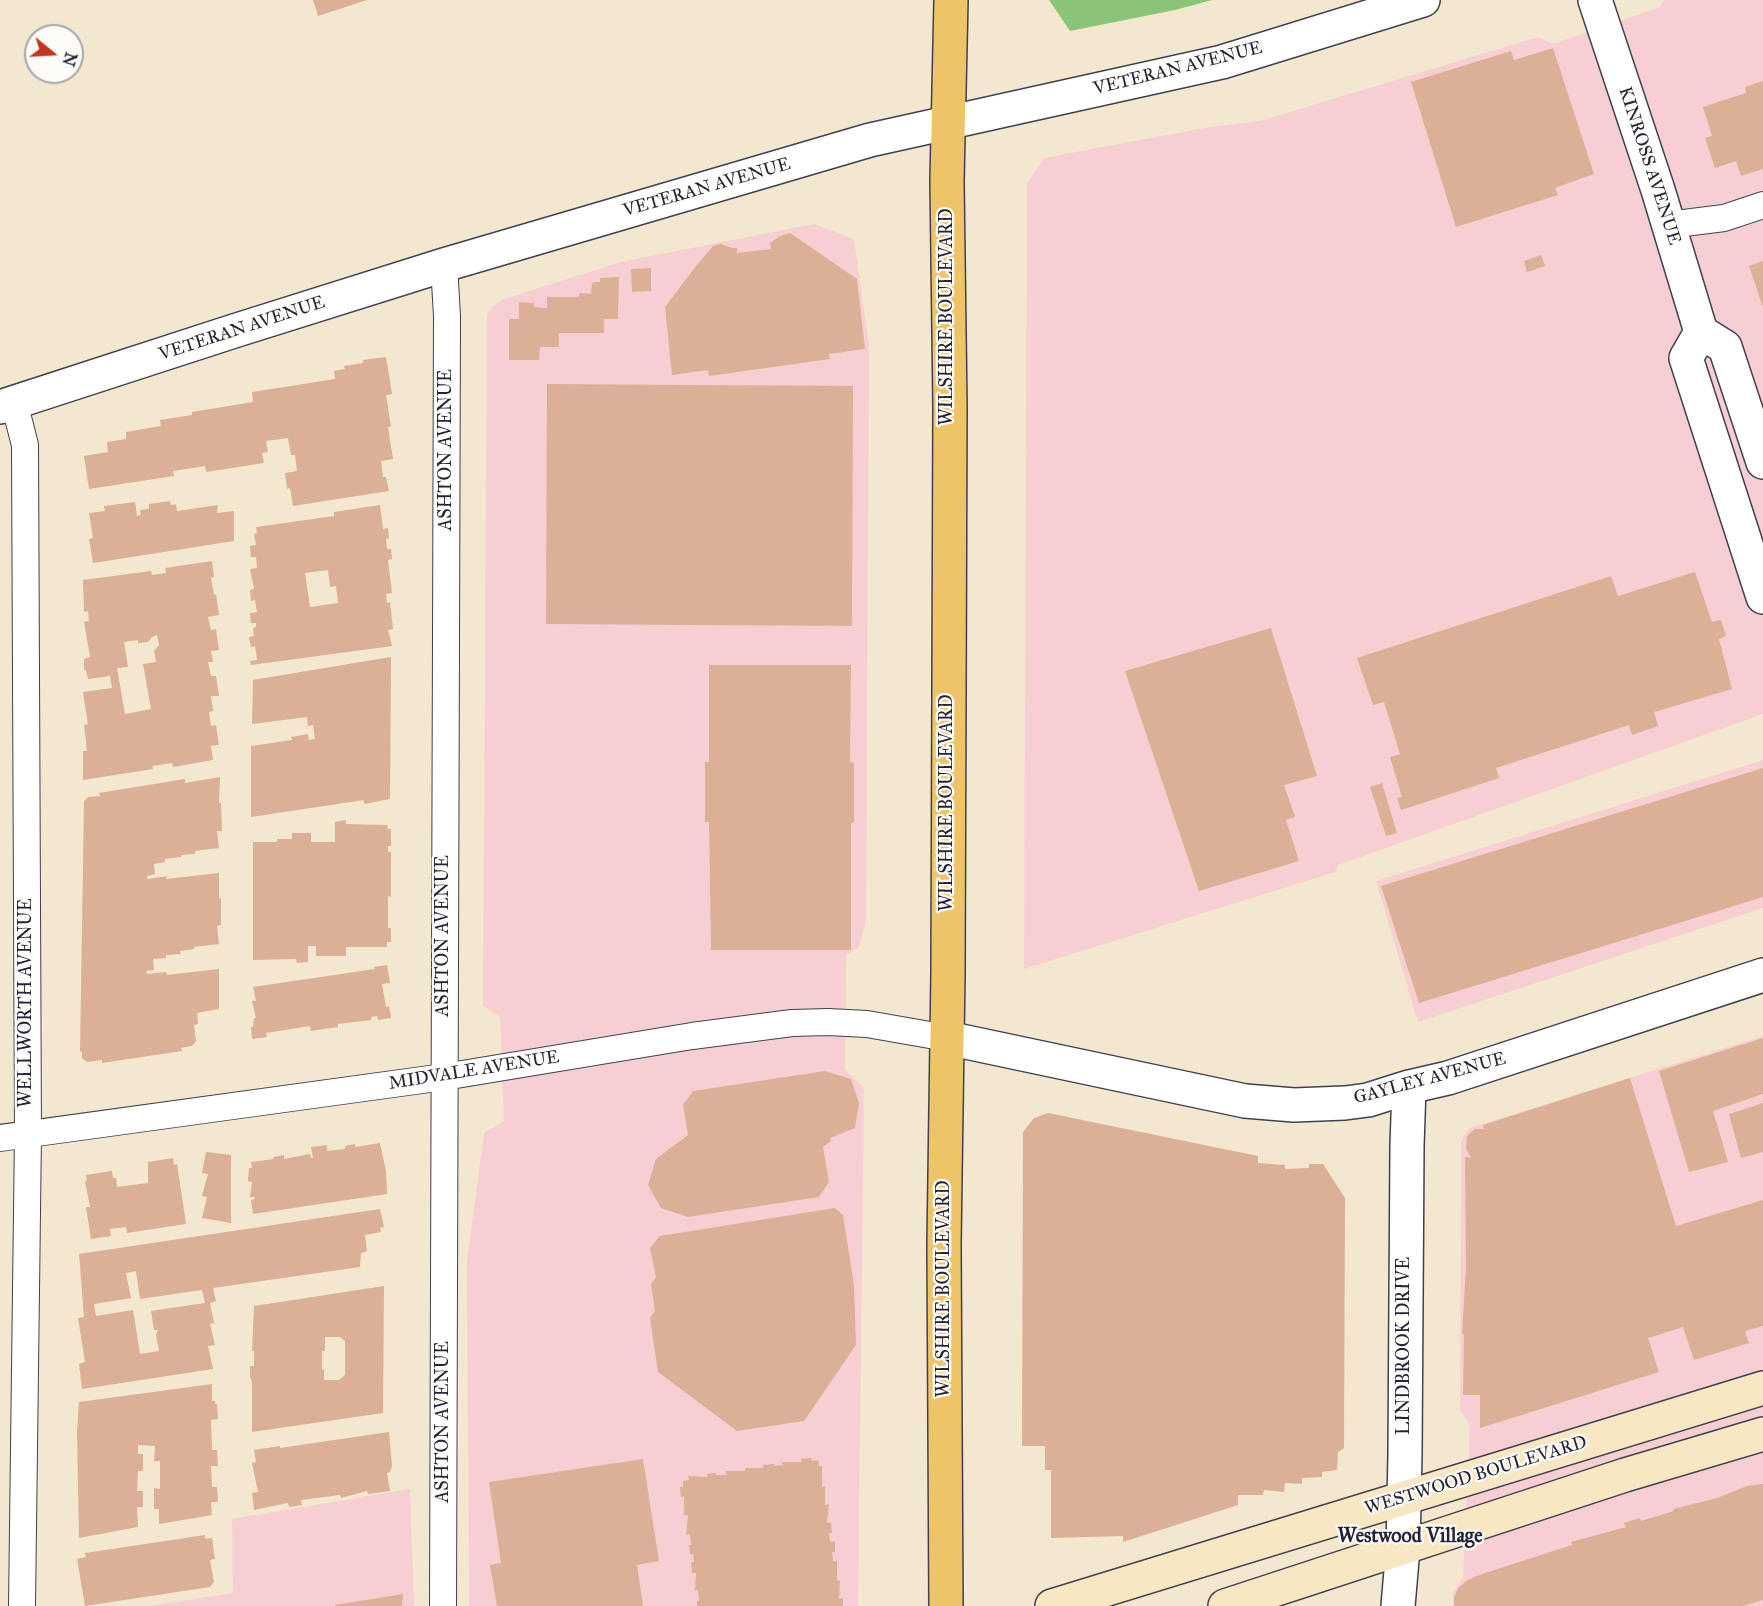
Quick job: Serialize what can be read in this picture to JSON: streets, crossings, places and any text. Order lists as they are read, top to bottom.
{
  "streets": {
    "main road": ["WILSHIRE BOULEVARD", "WESTWOOD BOULEVARD"],
    "street": [
      "VETERAN AVENUE",
      "KINROSS AVENUE",
      "ASHTON AVENUE",
      "WELLWORTH AVENUE",
      "MIDVALE AVENUE",
      "GAYLEY AVENUE",
      "LINDBROOK DRIVE"
    ]
  },
  "crossings": [
    ["VETERAN AVENUE", "WILSHIRE BOULEVARD"],
    ["VETERAN AVENUE", "ASHTON AVENUE"],
    ["VETERAN AVENUE", "WELLWORTH AVENUE"],
    ["WILSHIRE BOULEVARD", "MIDVALE AVENUE"],
    ["WILSHIRE BOULEVARD", "GAYLEY AVENUE"],
    ["ASHTON AVENUE", "MIDVALE AVENUE"],
    ["WELLWORTH AVENUE", "MIDVALE AVENUE"],
    ["MIDVALE AVENUE", "GAYLEY AVENUE"],
    ["GAYLEY AVENUE", "LINDBROOK DRIVE"],
    ["LINDBROOK DRIVE", "WESTWOOD BOULEVARD"]
  ],
  "districts": ["Westwood Village"],
  "north": "right"
}
